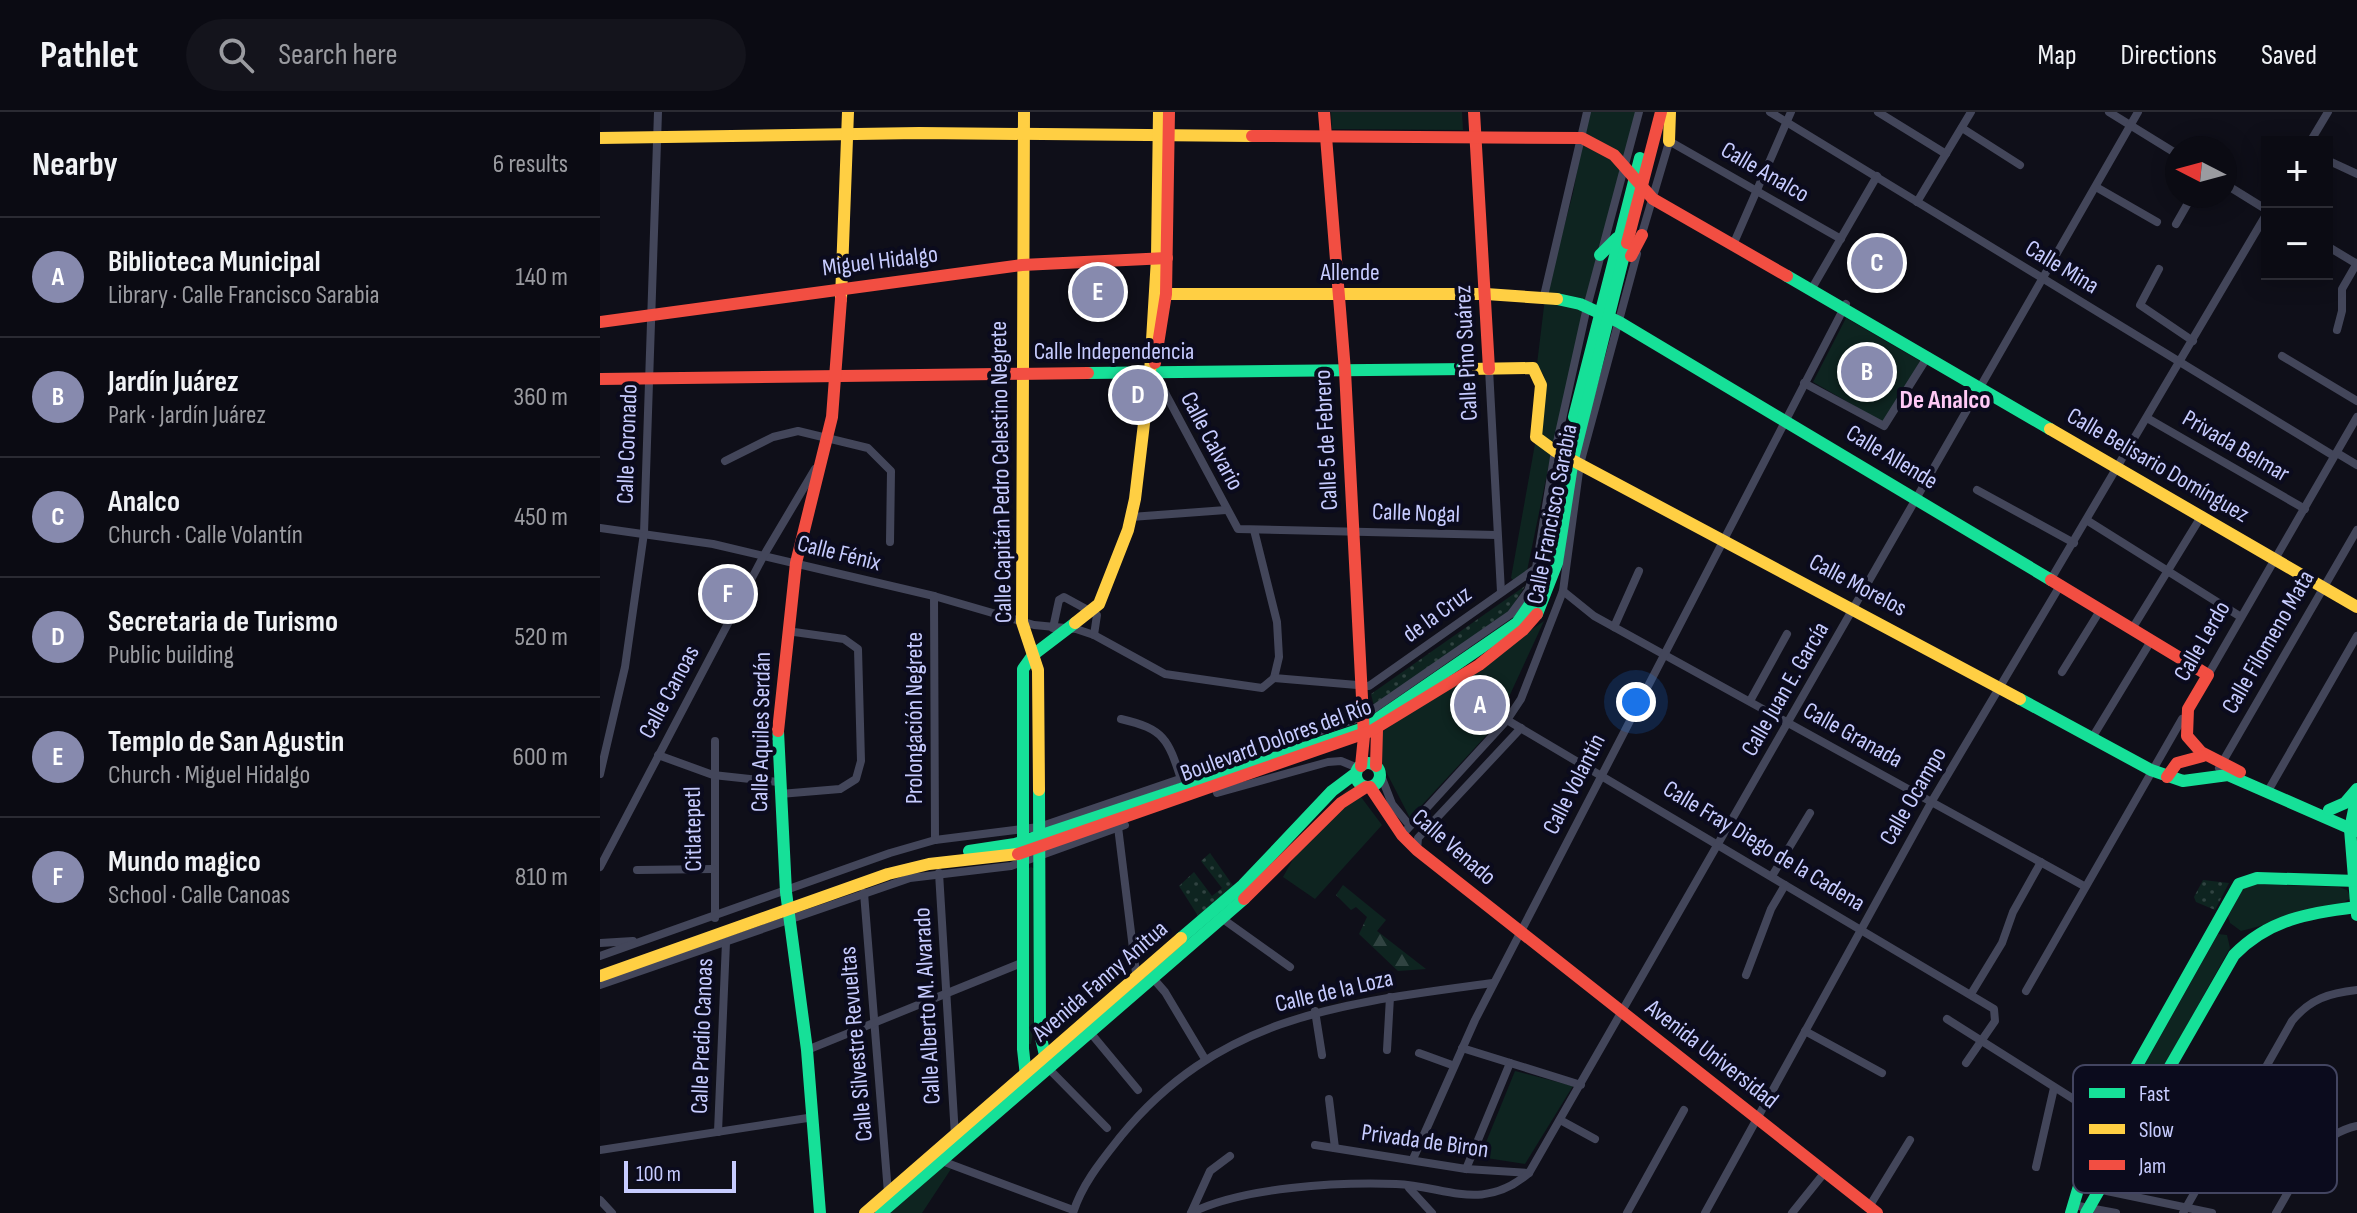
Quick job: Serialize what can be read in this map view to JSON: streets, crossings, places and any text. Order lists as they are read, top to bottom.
{
  "streets": {
    "main road": [
      "Miguel Hidalgo",
      "Allende",
      "Calle Independencia",
      "Calle Pino Suárez",
      "Calle 5 de Febrero",
      "Calle Allende",
      "Calle Belisario Domínguez",
      "Calle Capitán Pedro Celestino Negrete",
      "Calle Francisco Sarabia",
      "Calle Morelos",
      "Calle Lerdo",
      "Calle Aquiles Serdán",
      "Boulevard Dolores del Río",
      "Calle Venado",
      "Avenida Fanny Anitua",
      "Avenida Universidad"
    ],
    "street": [
      "Calle Analco",
      "Calle Mina",
      "Calle Calvario",
      "Calle Coronado",
      "Privada Belmar",
      "Calle Nogal",
      "Calle Fénix",
      "de la Cruz",
      "Calle Filomeno Mata",
      "Calle Juan E. García",
      "Calle Canoas",
      "Prolongación Negrete",
      "Calle Granada",
      "Calle Volantín",
      "Calle Ocampo",
      "Citlatepetl",
      "Calle Fray Diego de la Cadena",
      "Calle de la Loza",
      "Calle Alberto M. Alvarado",
      "Calle Predio Canoas",
      "Calle Silvestre Revueltas",
      "Privada de Biron"
    ]
  },
  "crossings": [
    ["Calle Analco", "Calle Francisco Sarabia"],
    ["Miguel Hidalgo", "Calle Coronado"],
    ["Miguel Hidalgo", "Calle Capitán Pedro Celestino Negrete"],
    ["Miguel Hidalgo", "Calle Aquiles Serdán"],
    ["Calle Mina", "Calle Lerdo"],
    ["Calle Mina", "Calle Juan E. García"],
    ["Calle Mina", "Calle Ocampo"],
    ["Allende", "Calle Pino Suárez"],
    ["Allende", "Calle 5 de Febrero"],
    ["Allende", "Calle Allende"],
    ["Calle Independencia", "Calle Pino Suárez"],
    ["Calle Independencia", "Calle 5 de Febrero"],
    ["Calle Independencia", "Calle Calvario"],
    ["Calle Independencia", "Calle Coronado"],
    ["Calle Independencia", "Calle Capitán Pedro Celestino Negrete"],
    ["Calle Independencia", "Calle Francisco Sarabia"],
    ["Calle Independencia", "Calle Aquiles Serdán"],
    ["Calle Pino Suárez", "Calle Nogal"],
    ["Calle Pino Suárez", "de la Cruz"],
    ["Calle 5 de Febrero", "Calle Nogal"],
    ["Calle 5 de Febrero", "Calle Fénix"],
    ["Calle 5 de Febrero", "de la Cruz"],
    ["Calle 5 de Febrero", "Boulevard Dolores del Río"],
    ["Calle 5 de Febrero", "Calle Venado"],
    ["Calle 5 de Febrero", "Avenida Fanny Anitua"],
    ["Calle Calvario", "Calle Nogal"],
    ["Calle Coronado", "Calle Fénix"],
    ["Privada Belmar", "Calle Lerdo"],
    ["Privada Belmar", "Calle Ocampo"],
    ["Calle Allende", "Calle Francisco Sarabia"],
    ["Calle Allende", "Calle Lerdo"],
    ["Calle Allende", "Calle Juan E. García"],
    ["Calle Allende", "Boulevard Dolores del Río"],
    ["Calle Allende", "Calle Volantín"],
    ["Calle Allende", "Calle Ocampo"],
    ["Calle Belisario Domínguez", "Calle Francisco Sarabia"],
    ["Calle Belisario Domínguez", "Calle Lerdo"],
    ["Calle Belisario Domínguez", "Calle Filomeno Mata"],
    ["Calle Belisario Domínguez", "Calle Juan E. García"],
    ["Calle Belisario Domínguez", "Boulevard Dolores del Río"],
    ["Calle Belisario Domínguez", "Calle Volantín"],
    ["Calle Belisario Domínguez", "Calle Ocampo"],
    ["Calle Capitán Pedro Celestino Negrete", "Calle Fénix"],
    ["Calle Capitán Pedro Celestino Negrete", "Boulevard Dolores del Río"],
    ["Calle Capitán Pedro Celestino Negrete", "Avenida Fanny Anitua"],
    ["Calle Francisco Sarabia", "Calle Morelos"],
    ["Calle Francisco Sarabia", "Calle Granada"],
    ["Calle Francisco Sarabia", "Boulevard Dolores del Río"],
    ["Calle Francisco Sarabia", "Calle Fray Diego de la Cadena"],
    ["Calle Francisco Sarabia", "Calle Venado"],
    ["Calle Fénix", "de la Cruz"],
    ["Calle Fénix", "Calle Canoas"],
    ["Calle Fénix", "Prolongación Negrete"],
    ["Calle Fénix", "Calle Aquiles Serdán"],
    ["Calle Morelos", "Calle Lerdo"],
    ["Calle Morelos", "Calle Juan E. García"],
    ["Calle Morelos", "Boulevard Dolores del Río"],
    ["Calle Morelos", "Calle Volantín"],
    ["Calle Morelos", "Calle Ocampo"],
    ["Calle Lerdo", "Calle Granada"],
    ["Calle Juan E. García", "Calle Granada"],
    ["Calle Juan E. García", "Calle Fray Diego de la Cadena"],
    ["Calle Juan E. García", "Avenida Universidad"],
    ["Calle Juan E. García", "Privada de Biron"],
    ["Calle Canoas", "Calle Aquiles Serdán"],
    ["Calle Aquiles Serdán", "Boulevard Dolores del Río"],
    ["Calle Granada", "Calle Volantín"],
    ["Calle Granada", "Calle Ocampo"],
    ["Calle Volantín", "Calle Fray Diego de la Cadena"],
    ["Calle Volantín", "Calle Venado"],
    ["Calle Volantín", "Calle de la Loza"],
    ["Calle Volantín", "Avenida Universidad"],
    ["Calle Volantín", "Privada de Biron"],
    ["Calle Ocampo", "Calle Fray Diego de la Cadena"],
    ["Calle Ocampo", "Avenida Universidad"],
    ["Calle Venado", "Avenida Fanny Anitua"],
    ["Calle Venado", "Avenida Universidad"],
    ["Avenida Fanny Anitua", "Calle Alberto M. Alvarado"],
    ["Avenida Fanny Anitua", "Calle Silvestre Revueltas"]
  ],
  "districts": ["De Analco"],
  "legend": ["Fast", "Slow", "Jam"],
  "scale_bar": "100 m",
  "north": "left",
  "page": {
    "header": "Pathlet",
    "search": "Search here",
    "nav": ["Map", "Directions", "Saved"],
    "heading": ["Nearby", "6 results"],
    "map_buttons": ["+", "−"],
    "list": [
      {
        "mark": "A",
        "name": "Biblioteca Municipal",
        "note": "Library · Calle Francisco Sarabia",
        "value": "140 m"
      },
      {
        "mark": "B",
        "name": "Jardín Juárez",
        "note": "Park · Jardín Juárez",
        "value": "360 m"
      },
      {
        "mark": "C",
        "name": "Analco",
        "note": "Church · Calle Volantín",
        "value": "450 m"
      },
      {
        "mark": "D",
        "name": "Secretaria de Turismo",
        "note": "Public building",
        "value": "520 m"
      },
      {
        "mark": "E",
        "name": "Templo de San Agustin",
        "note": "Church · Miguel Hidalgo",
        "value": "600 m"
      },
      {
        "mark": "F",
        "name": "Mundo magico",
        "note": "School · Calle Canoas",
        "value": "810 m"
      }
    ],
    "pins": [
      "C",
      "E",
      "B",
      "D",
      "F",
      "A"
    ],
    "scale": "100 m"
  }
}
